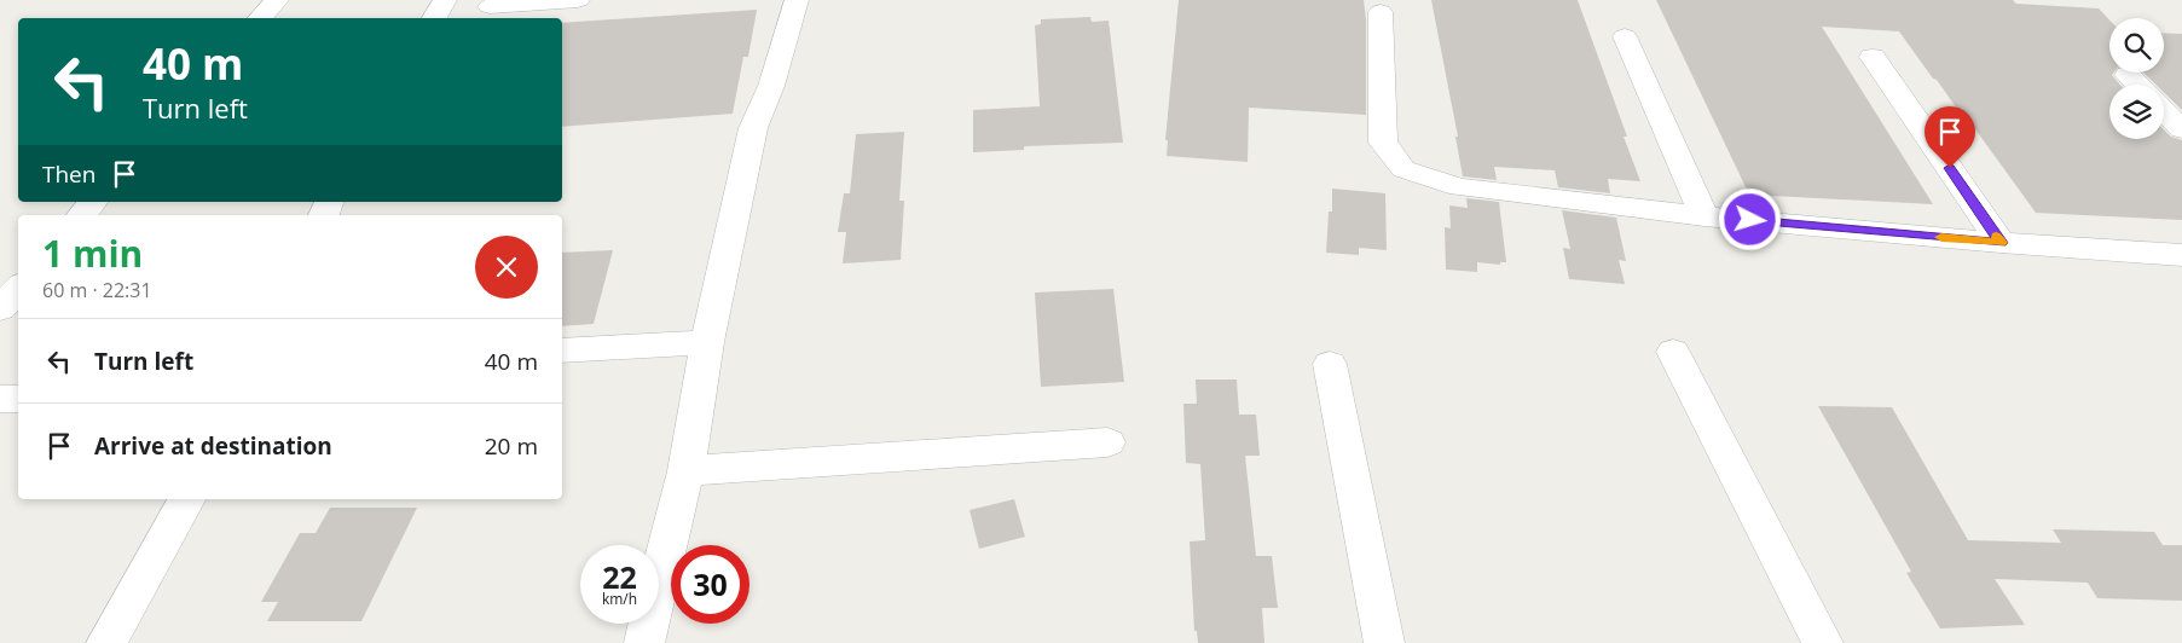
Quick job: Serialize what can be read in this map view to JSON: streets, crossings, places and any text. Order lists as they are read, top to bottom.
{
  "page": {
    "turn": ["40 m", "Turn left"],
    "then": "Then",
    "heading": ["1 min", "60 m · 22:31"],
    "list": [
      {
        "name": "Turn left",
        "value": "40 m"
      },
      {
        "name": "Arrive at destination",
        "value": "20 m"
      }
    ],
    "speed": "22 km/h",
    "limit": "30"
  }
}
